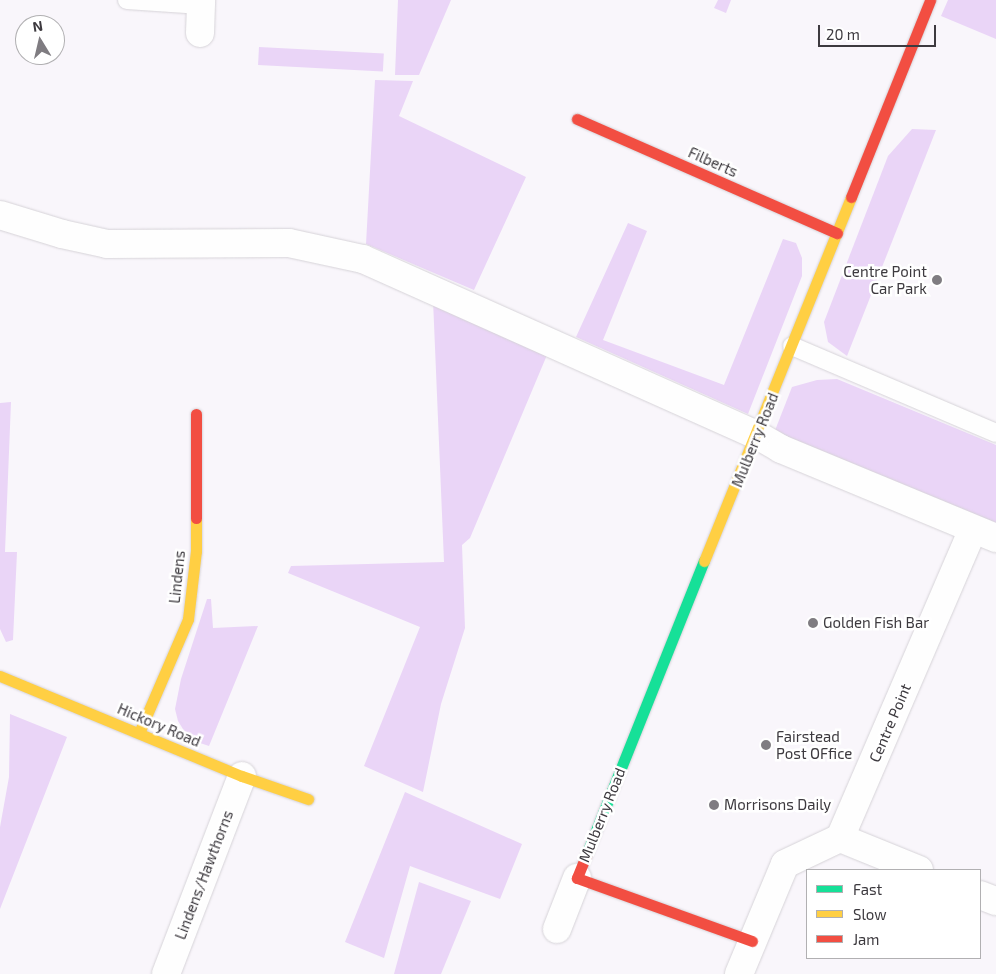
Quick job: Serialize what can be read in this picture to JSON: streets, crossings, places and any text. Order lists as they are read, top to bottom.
{
  "streets": {
    "street": [
      "Filberts",
      "Mulberry Road",
      "Lindens",
      "Centre Point",
      "Hickory Road",
      "Lindens/Hawthorns"
    ]
  },
  "crossings": [
    ["Filberts", "Mulberry Road"],
    ["Lindens", "Hickory Road"],
    ["Hickory Road", "Lindens/Hawthorns"]
  ],
  "places": [
    "Centre Point Car Park",
    "Golden Fish Bar",
    "Fairstead Post OFfice",
    "Morrisons Daily"
  ],
  "legend": ["Fast", "Slow", "Jam"],
  "scale_bar": "20 m",
  "north": "top"
}
